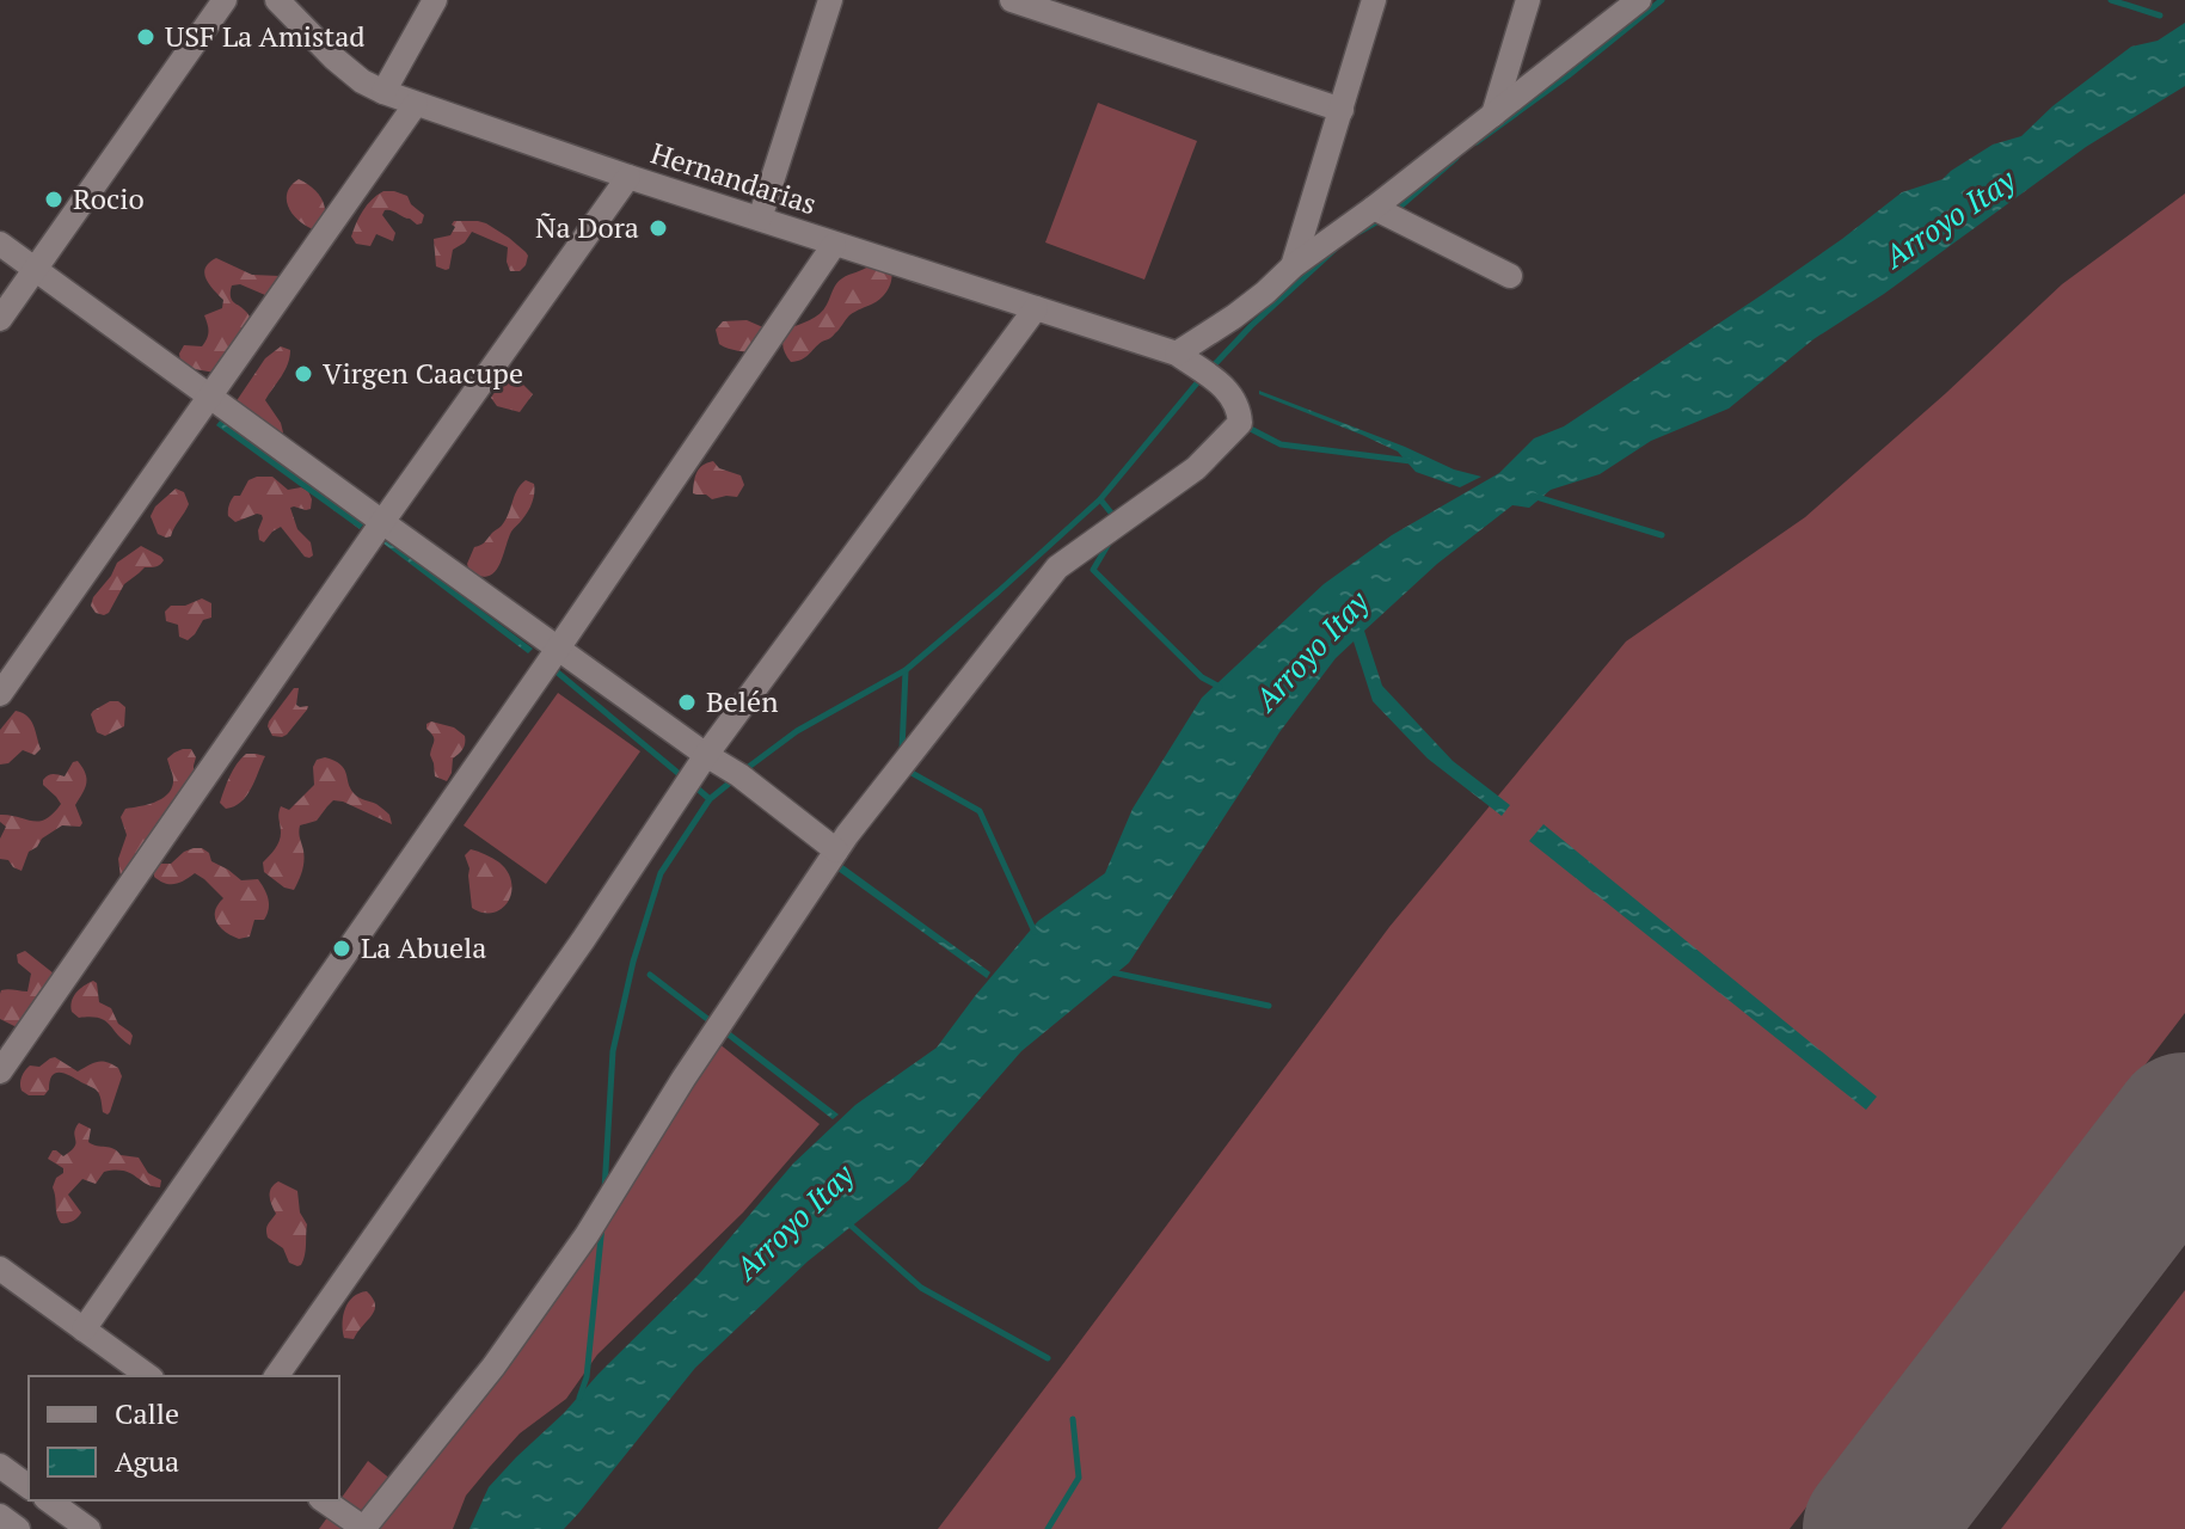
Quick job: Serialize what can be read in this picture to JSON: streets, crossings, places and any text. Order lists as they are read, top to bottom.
{
  "streets": {
    "street": ["Hernandarias"]
  },
  "water": ["Arroyo Itay"],
  "places": [
    "USF La Amistad",
    "Rocio",
    "Ña Dora",
    "Virgen Caacupe",
    "Belén",
    "La Abuela"
  ],
  "legend": ["Calle", "Agua"]
}
